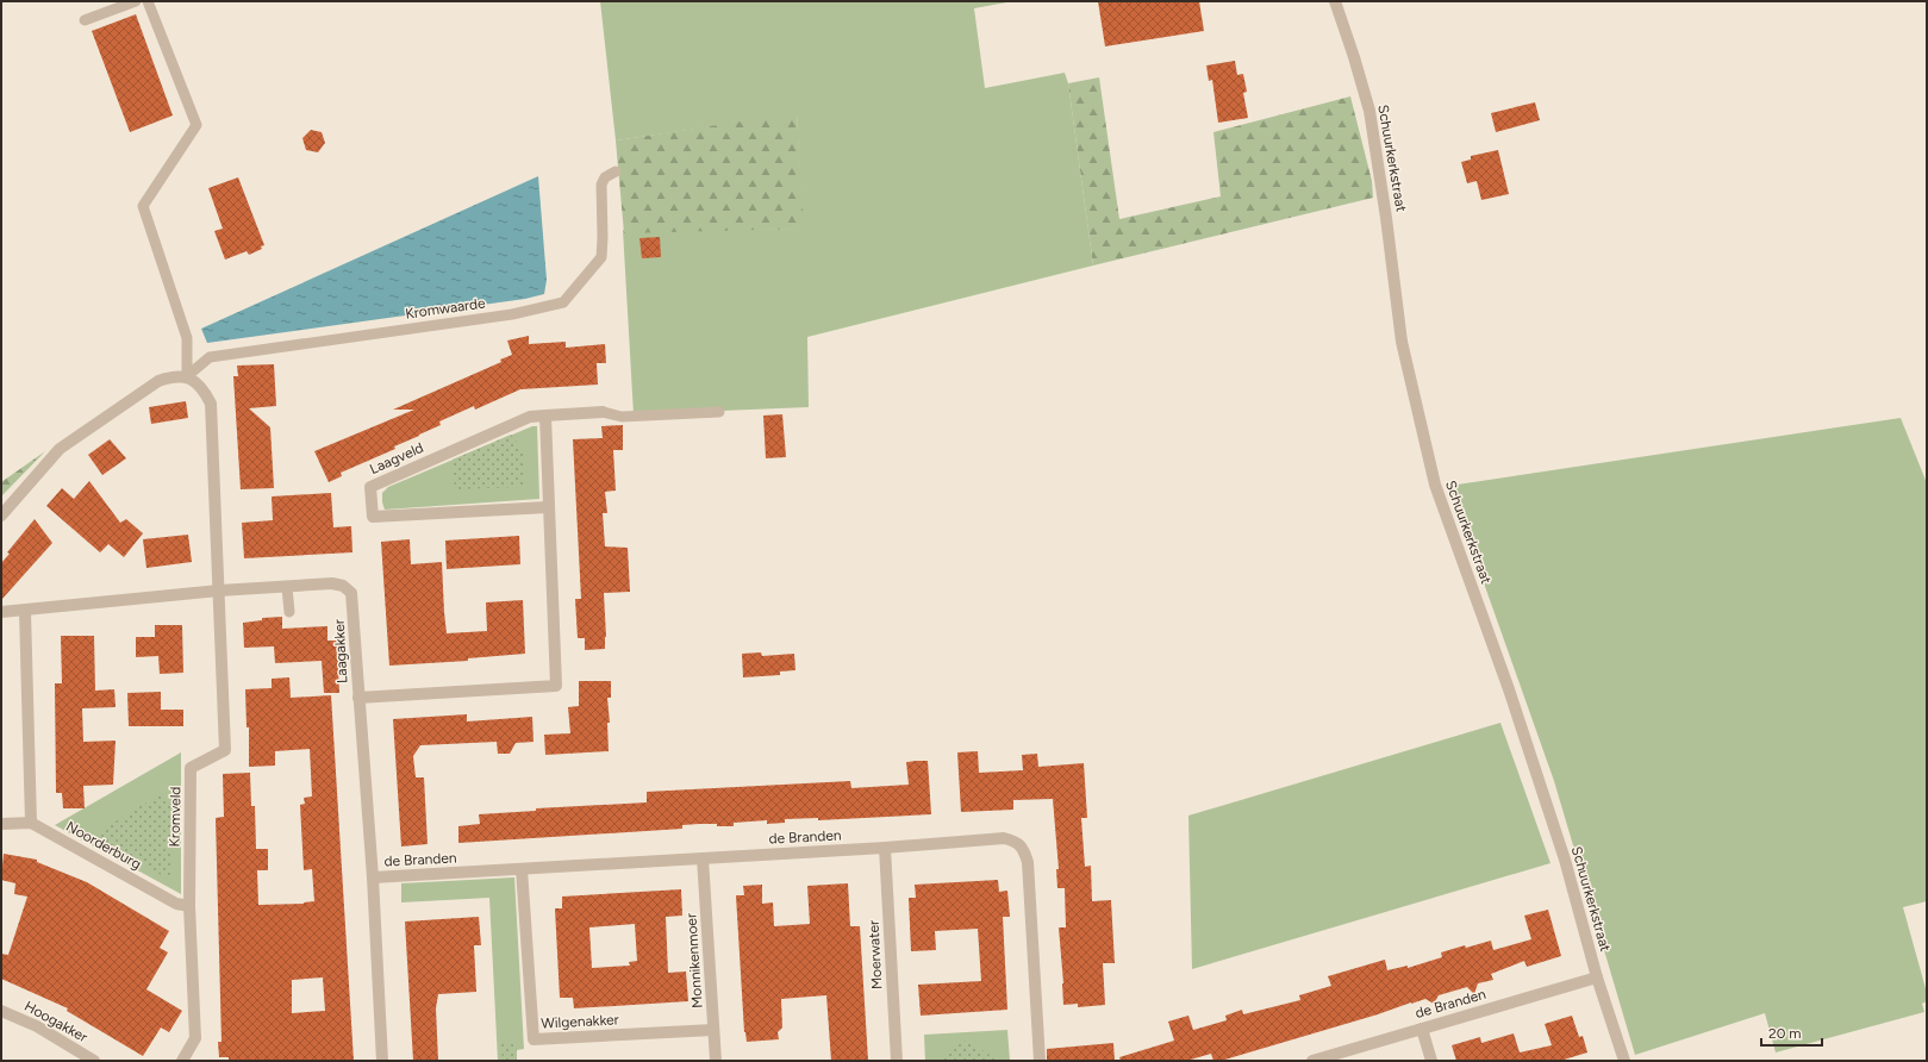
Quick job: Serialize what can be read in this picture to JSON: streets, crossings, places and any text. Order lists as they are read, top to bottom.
{
  "streets": {
    "street": [
      "Schuurkerkstraat",
      "Laagveld",
      "Laagakker",
      "Kromveld",
      "de Branden",
      "Noorderburg",
      "Moerwater",
      "Monnikenmoer",
      "Hoogakker",
      "Wilgenakker"
    ],
    "lane": ["Kromwaarde"]
  },
  "crossings": [
    ["Schuurkerkstraat", "de Branden"],
    ["Laagakker", "Kromveld"],
    ["Laagakker", "de Branden"],
    ["Kromveld", "Noorderburg"],
    ["de Branden", "Moerwater"],
    ["de Branden", "Monnikenmoer"],
    ["de Branden", "Wilgenakker"],
    ["Monnikenmoer", "Wilgenakker"]
  ],
  "scale_bar": "20 m"
}
